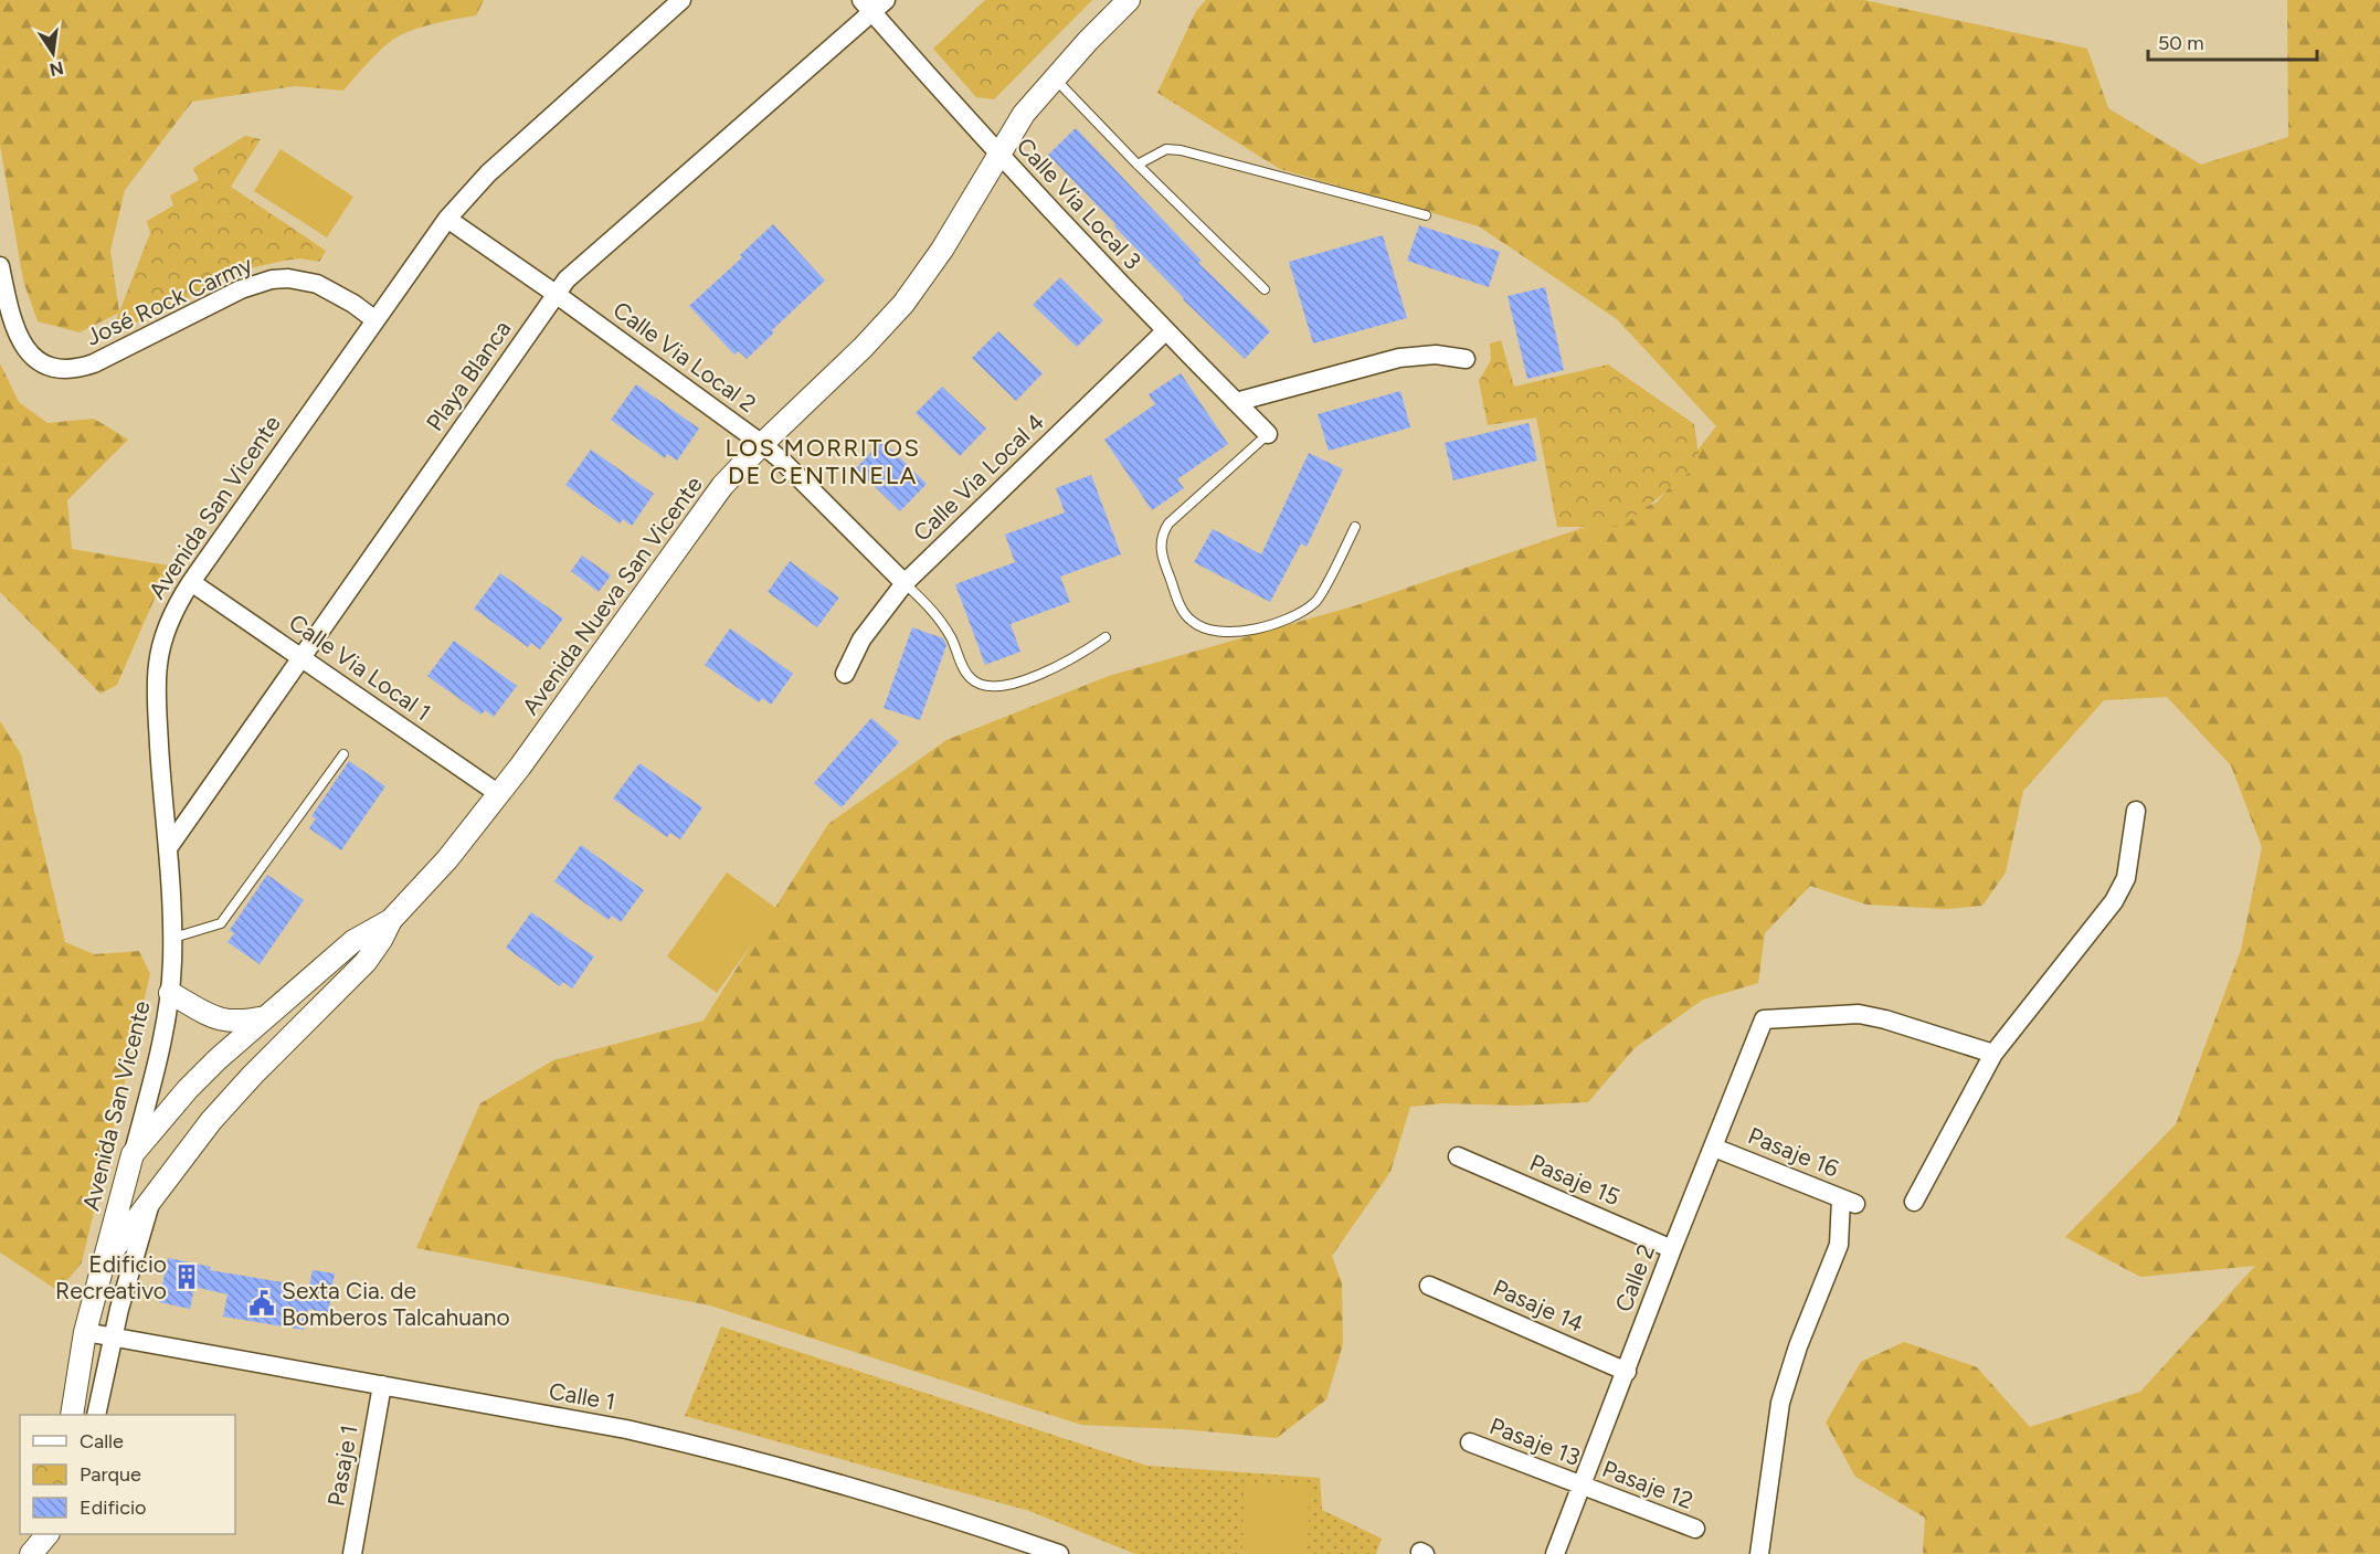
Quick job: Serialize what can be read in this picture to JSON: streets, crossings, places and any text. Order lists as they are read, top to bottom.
{
  "streets": {
    "street": [
      "Calle Via Local 3",
      "José Rock Carmy",
      "Calle Via Local 2",
      "Playa Blanca",
      "Calle Via Local 4",
      "Avenida San Vicente",
      "Avenida Nueva San Vicente",
      "Calle Via Local 1",
      "Pasaje 16",
      "Pasaje 15",
      "Calle 2",
      "Pasaje 14",
      "Calle 1",
      "Pasaje 13",
      "Pasaje 1",
      "Pasaje 12"
    ]
  },
  "crossings": [
    ["Calle Via Local 3", "Playa Blanca"],
    ["Calle Via Local 3", "Calle Via Local 4"],
    ["Calle Via Local 3", "Avenida Nueva San Vicente"],
    ["José Rock Carmy", "Avenida San Vicente"],
    ["Calle Via Local 2", "Playa Blanca"],
    ["Calle Via Local 2", "Calle Via Local 4"],
    ["Calle Via Local 2", "Avenida San Vicente"],
    ["Calle Via Local 2", "Avenida Nueva San Vicente"],
    ["Playa Blanca", "Avenida San Vicente"],
    ["Playa Blanca", "Calle Via Local 1"],
    ["Avenida San Vicente", "Avenida Nueva San Vicente"],
    ["Avenida San Vicente", "Calle Via Local 1"],
    ["Avenida San Vicente", "Calle 1"],
    ["Avenida Nueva San Vicente", "Calle Via Local 1"],
    ["Pasaje 16", "Calle 2"],
    ["Pasaje 15", "Calle 2"],
    ["Calle 2", "Pasaje 14"],
    ["Calle 2", "Pasaje 13"],
    ["Calle 2", "Pasaje 12"],
    ["Calle 1", "Pasaje 1"],
    ["Pasaje 13", "Pasaje 12"]
  ],
  "districts": ["LOS MORRITOS DE CENTINELA"],
  "places": {
    "building": ["Edificio Recreativo"],
    "public building": ["Sexta Cia. de Bomberos Talcahuano"]
  },
  "legend": ["Calle", "Parque", "Edificio"],
  "scale_bar": "50 m",
  "north": "bottom"
}
